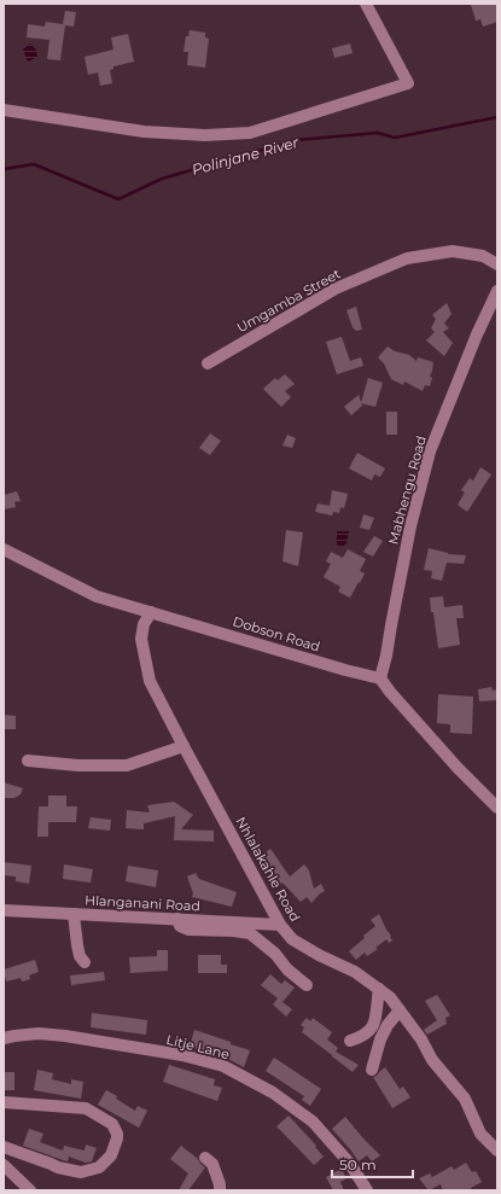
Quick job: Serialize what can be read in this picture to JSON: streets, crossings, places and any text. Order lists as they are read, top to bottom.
{
  "streets": {
    "street": [
      "Umgamba Street",
      "Mabhengu Road",
      "Dobson Road",
      "Nhlalakahle Road",
      "Hlanganani Road",
      "Litje Lane"
    ]
  },
  "crossings": [
    ["Mabhengu Road", "Dobson Road"],
    ["Dobson Road", "Nhlalakahle Road"],
    ["Nhlalakahle Road", "Hlanganani Road"]
  ],
  "water": ["Polinjane River"],
  "scale_bar": "50 m"
}
